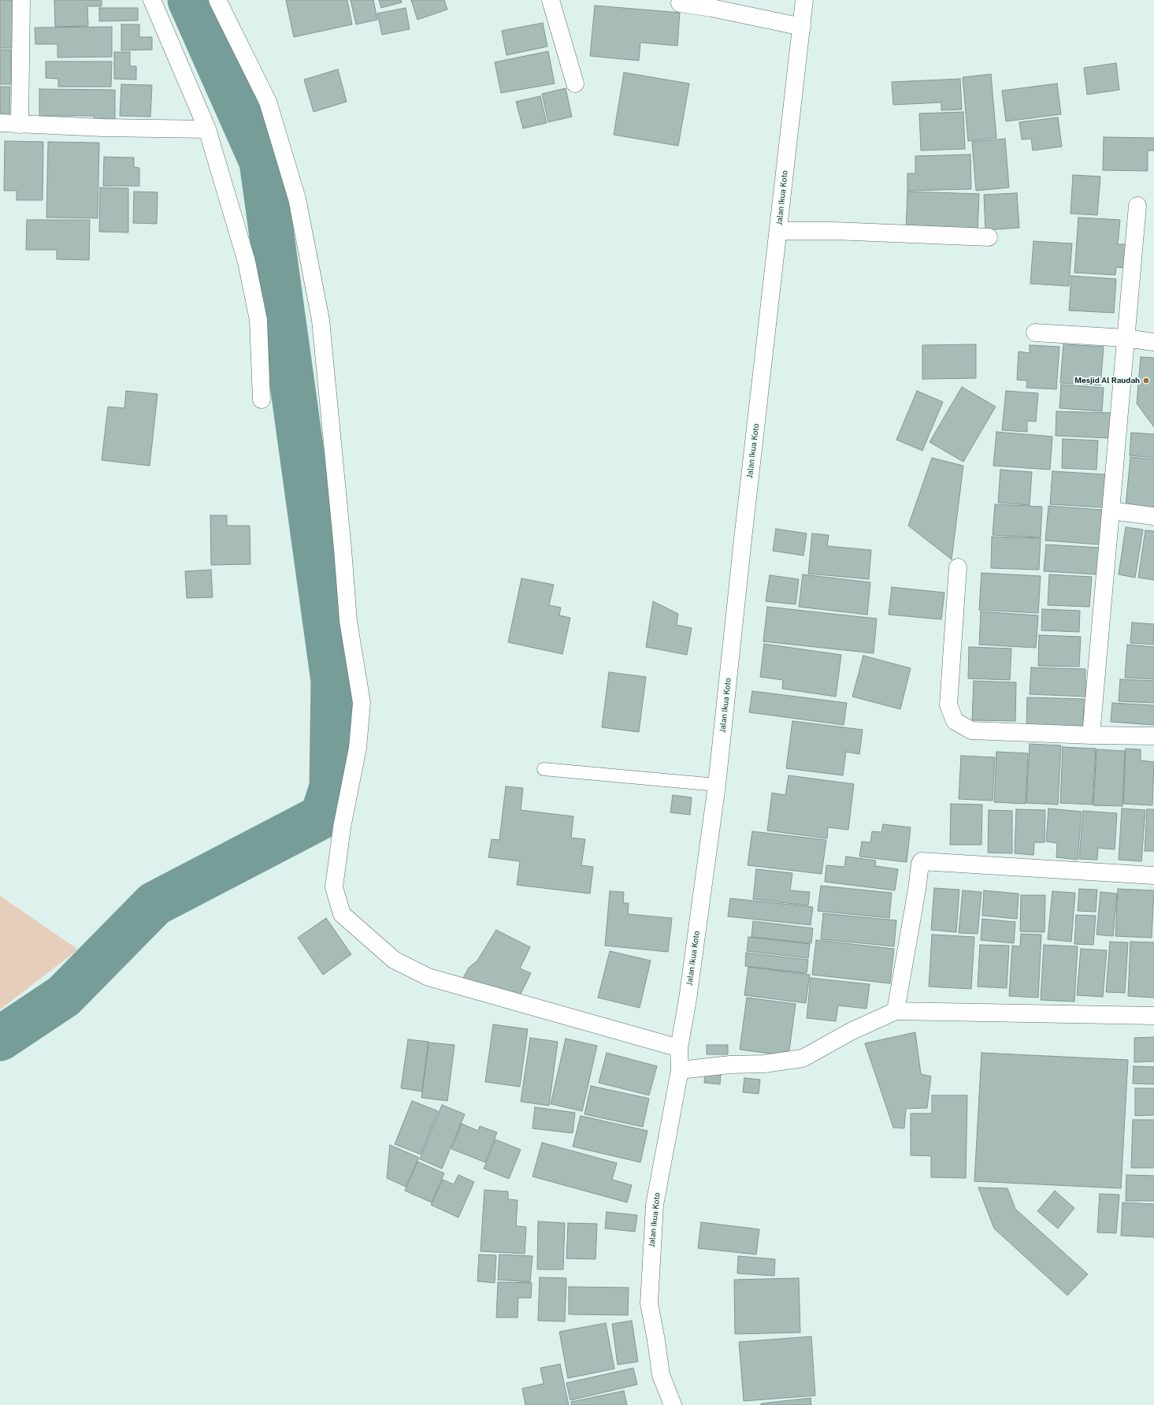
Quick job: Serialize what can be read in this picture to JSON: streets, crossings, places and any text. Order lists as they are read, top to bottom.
{
  "streets": {
    "street": ["Jalan Ikua Koto"]
  },
  "places": ["Mesjid Al Raudah"]
}
